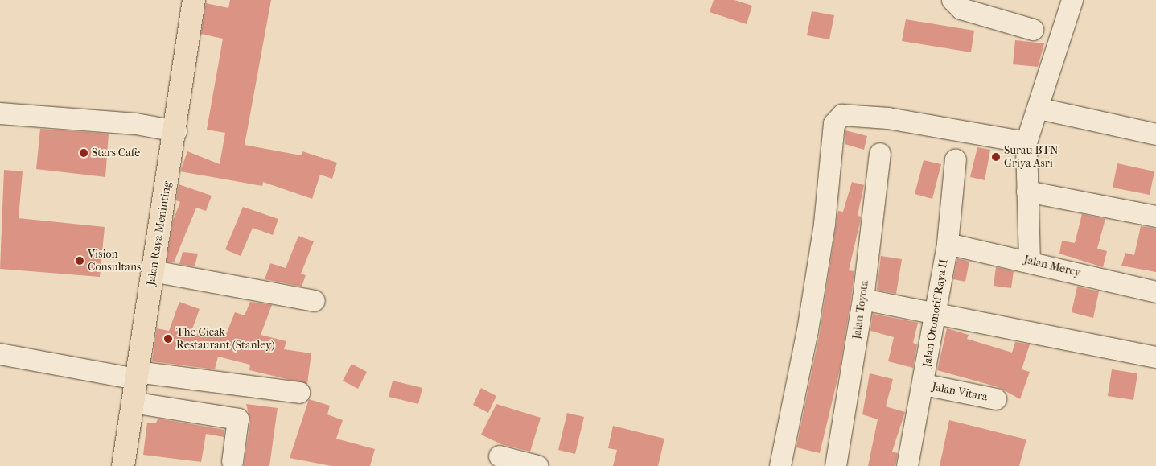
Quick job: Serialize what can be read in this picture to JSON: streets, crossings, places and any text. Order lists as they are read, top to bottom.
{
  "streets": {
    "highway": ["Jalan Raya Meninting"],
    "street": [
      "Jalan Mercy",
      "Jalan Toyota",
      "Jalan Otomotif Raya II",
      "Jalan Vitara"
    ]
  },
  "crossings": [
    ["Jalan Mercy", "Jalan Otomotif Raya II"],
    ["Jalan Otomotif Raya II", "Jalan Vitara"]
  ],
  "places": [
    "Stars Cafe",
    "Surau BTN Griya Asri",
    "Vision Consultans",
    "The Cicak Restaurant (Stanley)"
  ]
}
